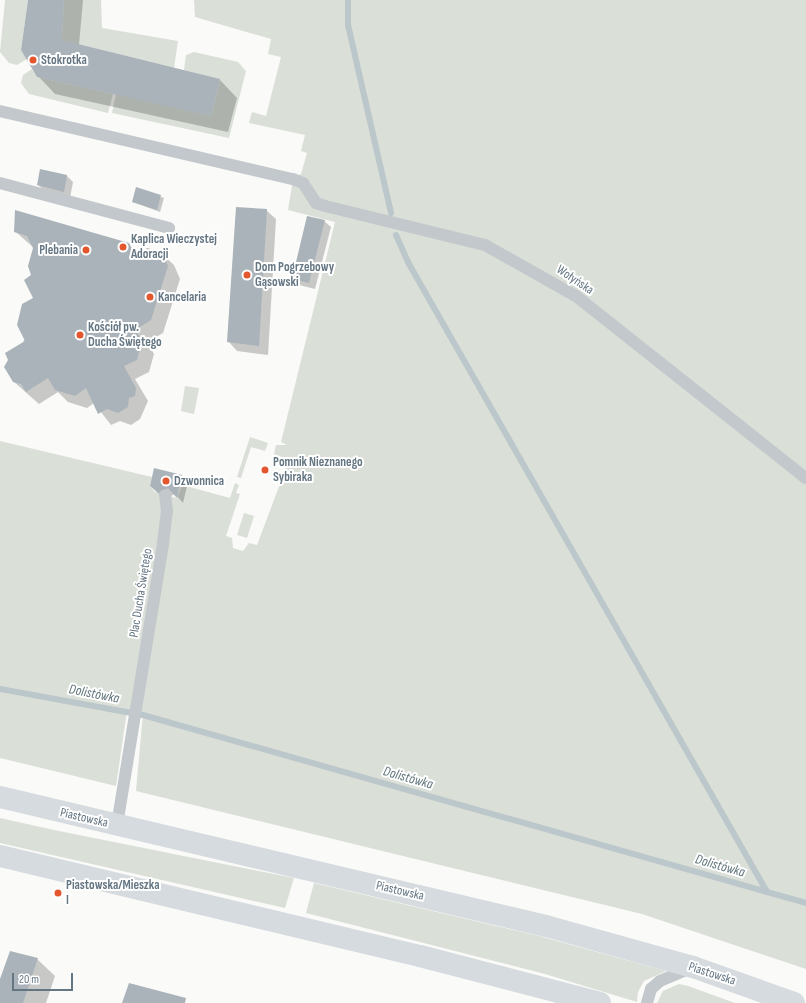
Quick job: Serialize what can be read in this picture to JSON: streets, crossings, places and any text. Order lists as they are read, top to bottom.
{
  "streets": {
    "main road": ["Piastowska"],
    "lane": ["Wołyńska", "Plac Ducha Świętego"]
  },
  "crossings": [
    ["Plac Ducha Świętego", "Piastowska"]
  ],
  "water": ["Dolistówka"],
  "places": [
    "Stokrotka",
    "Kaplica Wieczystej Adoracji",
    "Plebania",
    "Dom Pogrzebowy Gąsowski",
    "Kancelaria",
    "Kościół pw. Ducha Świętego",
    "Pomnik Nieznanego Sybiraka",
    "Dzwonnica",
    "Piastowska/Mieszka I"
  ],
  "scale_bar": "20 m"
}
